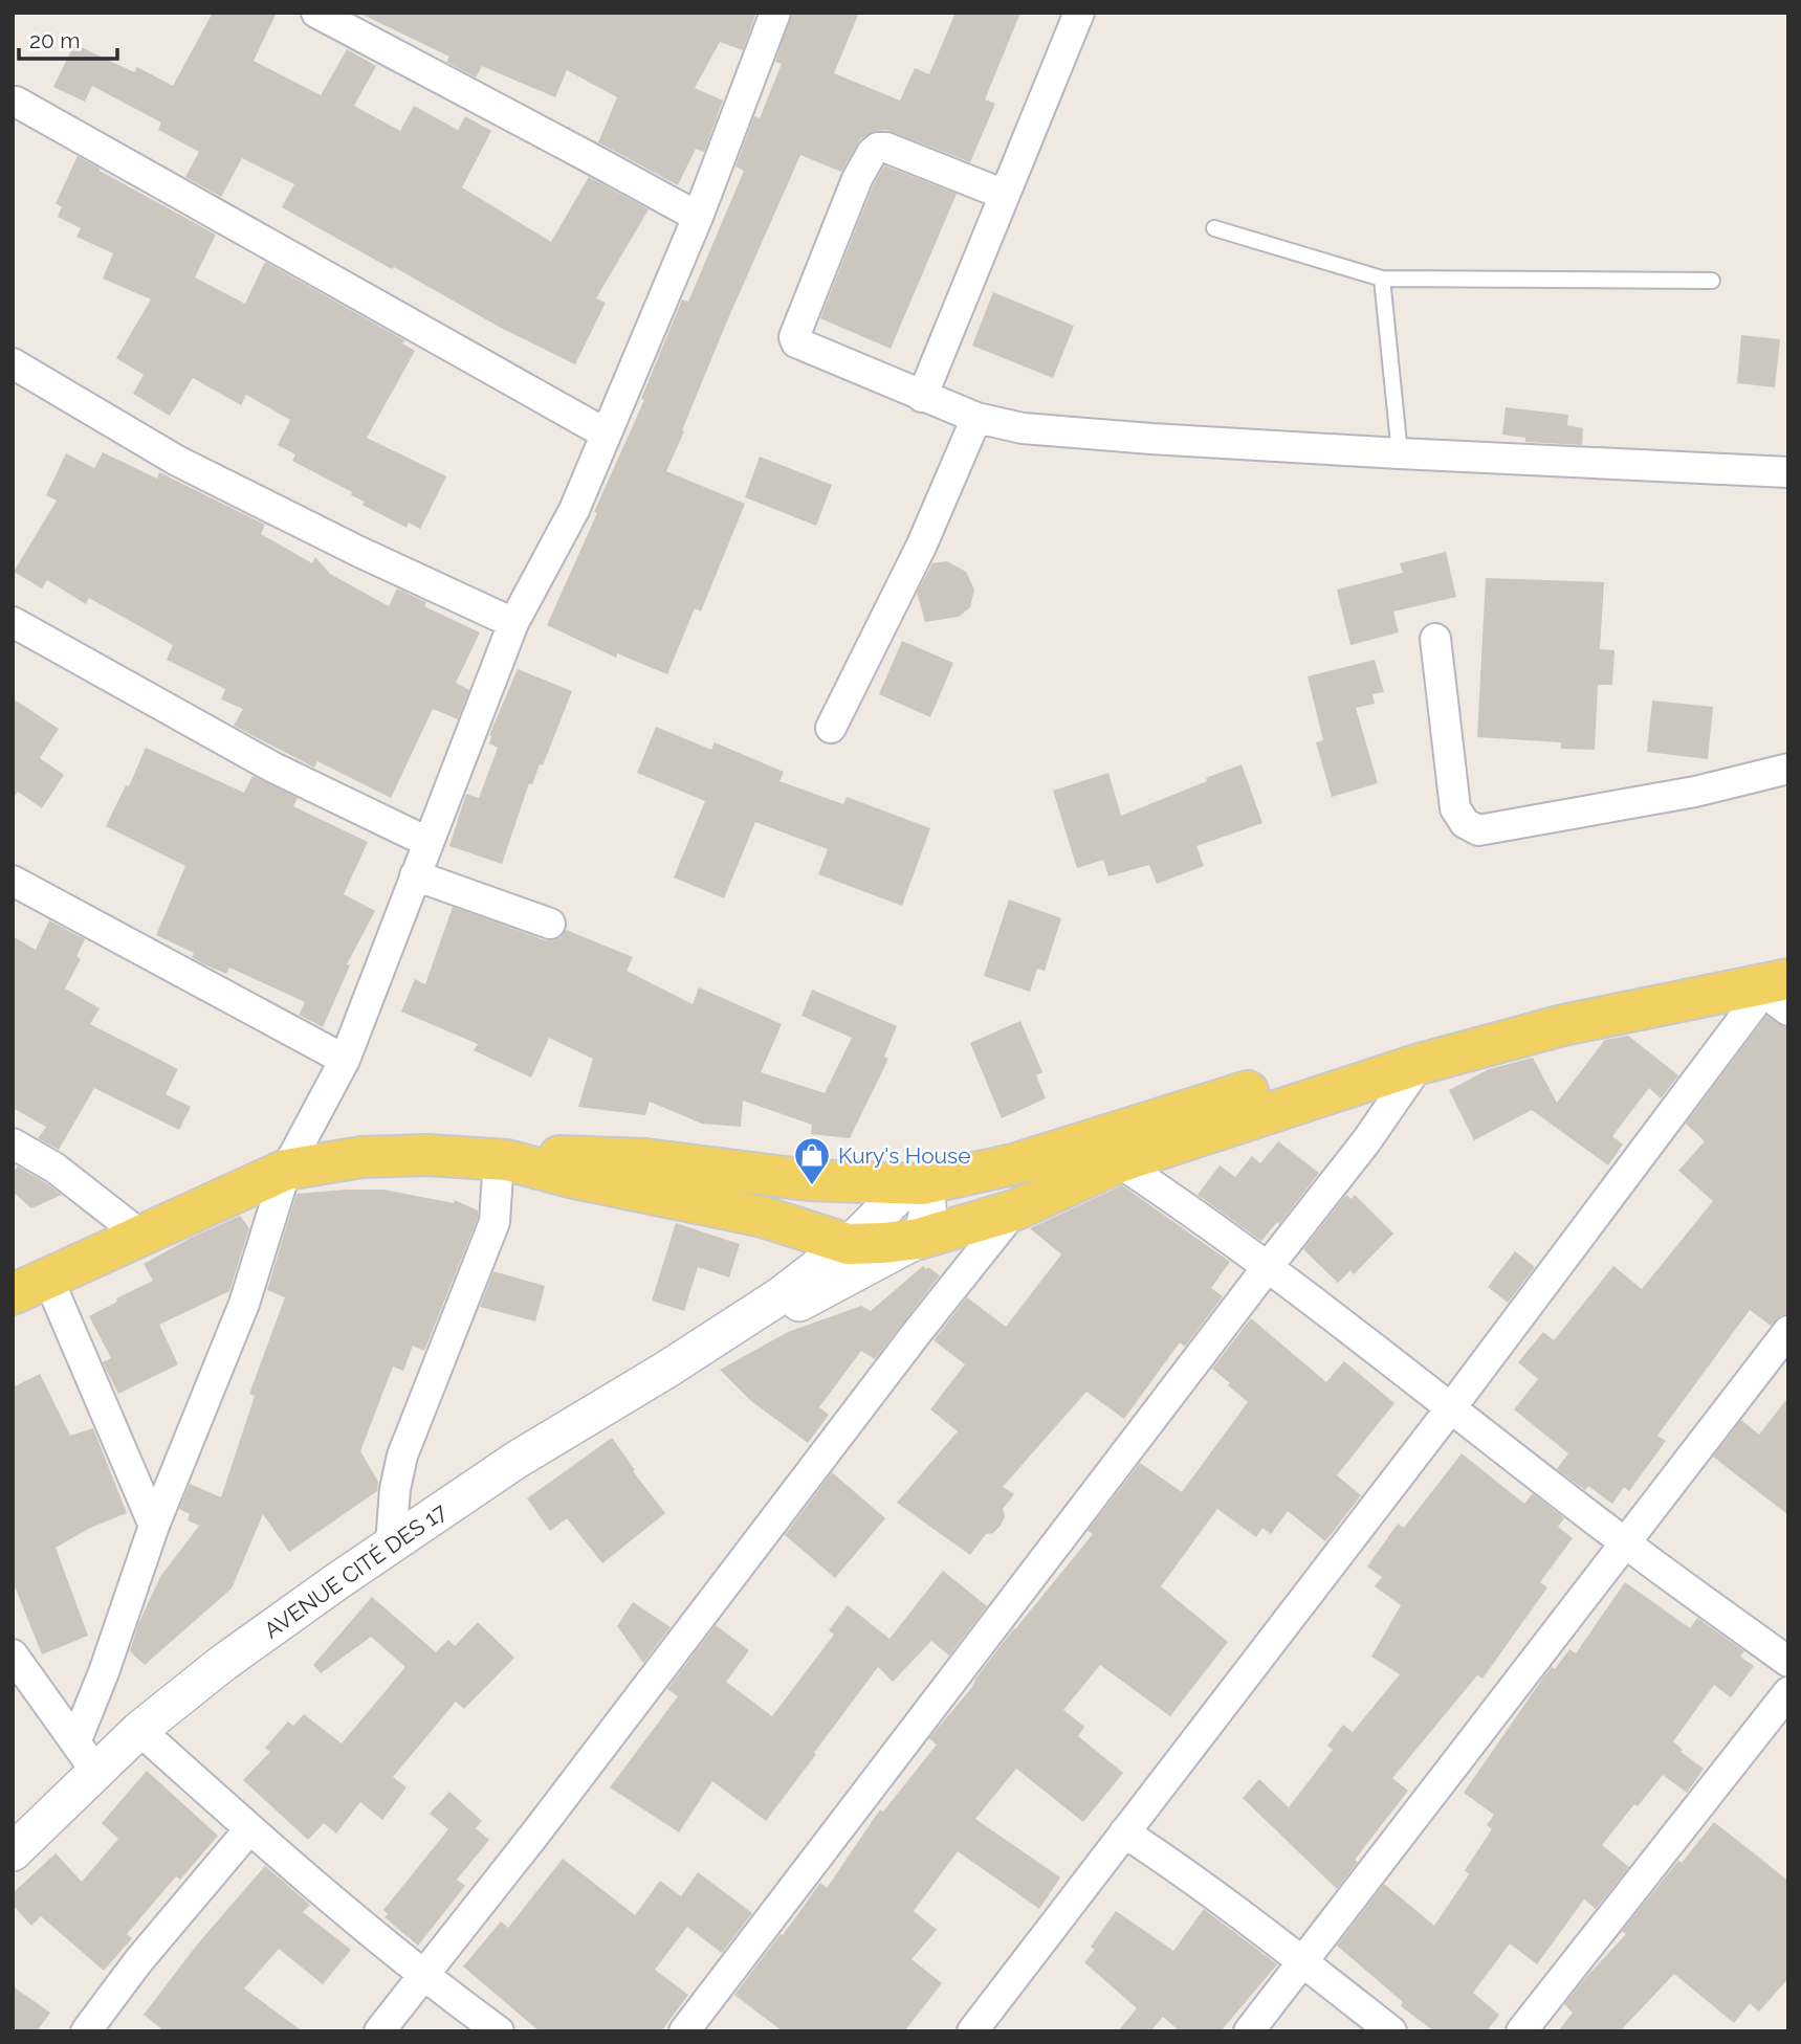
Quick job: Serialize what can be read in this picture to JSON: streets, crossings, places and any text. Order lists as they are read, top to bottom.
{
  "streets": {
    "street": ["AVENUE CITÉ DES 17"]
  },
  "places": {
    "shop": ["Kury's House"]
  },
  "scale_bar": "20 m"
}
